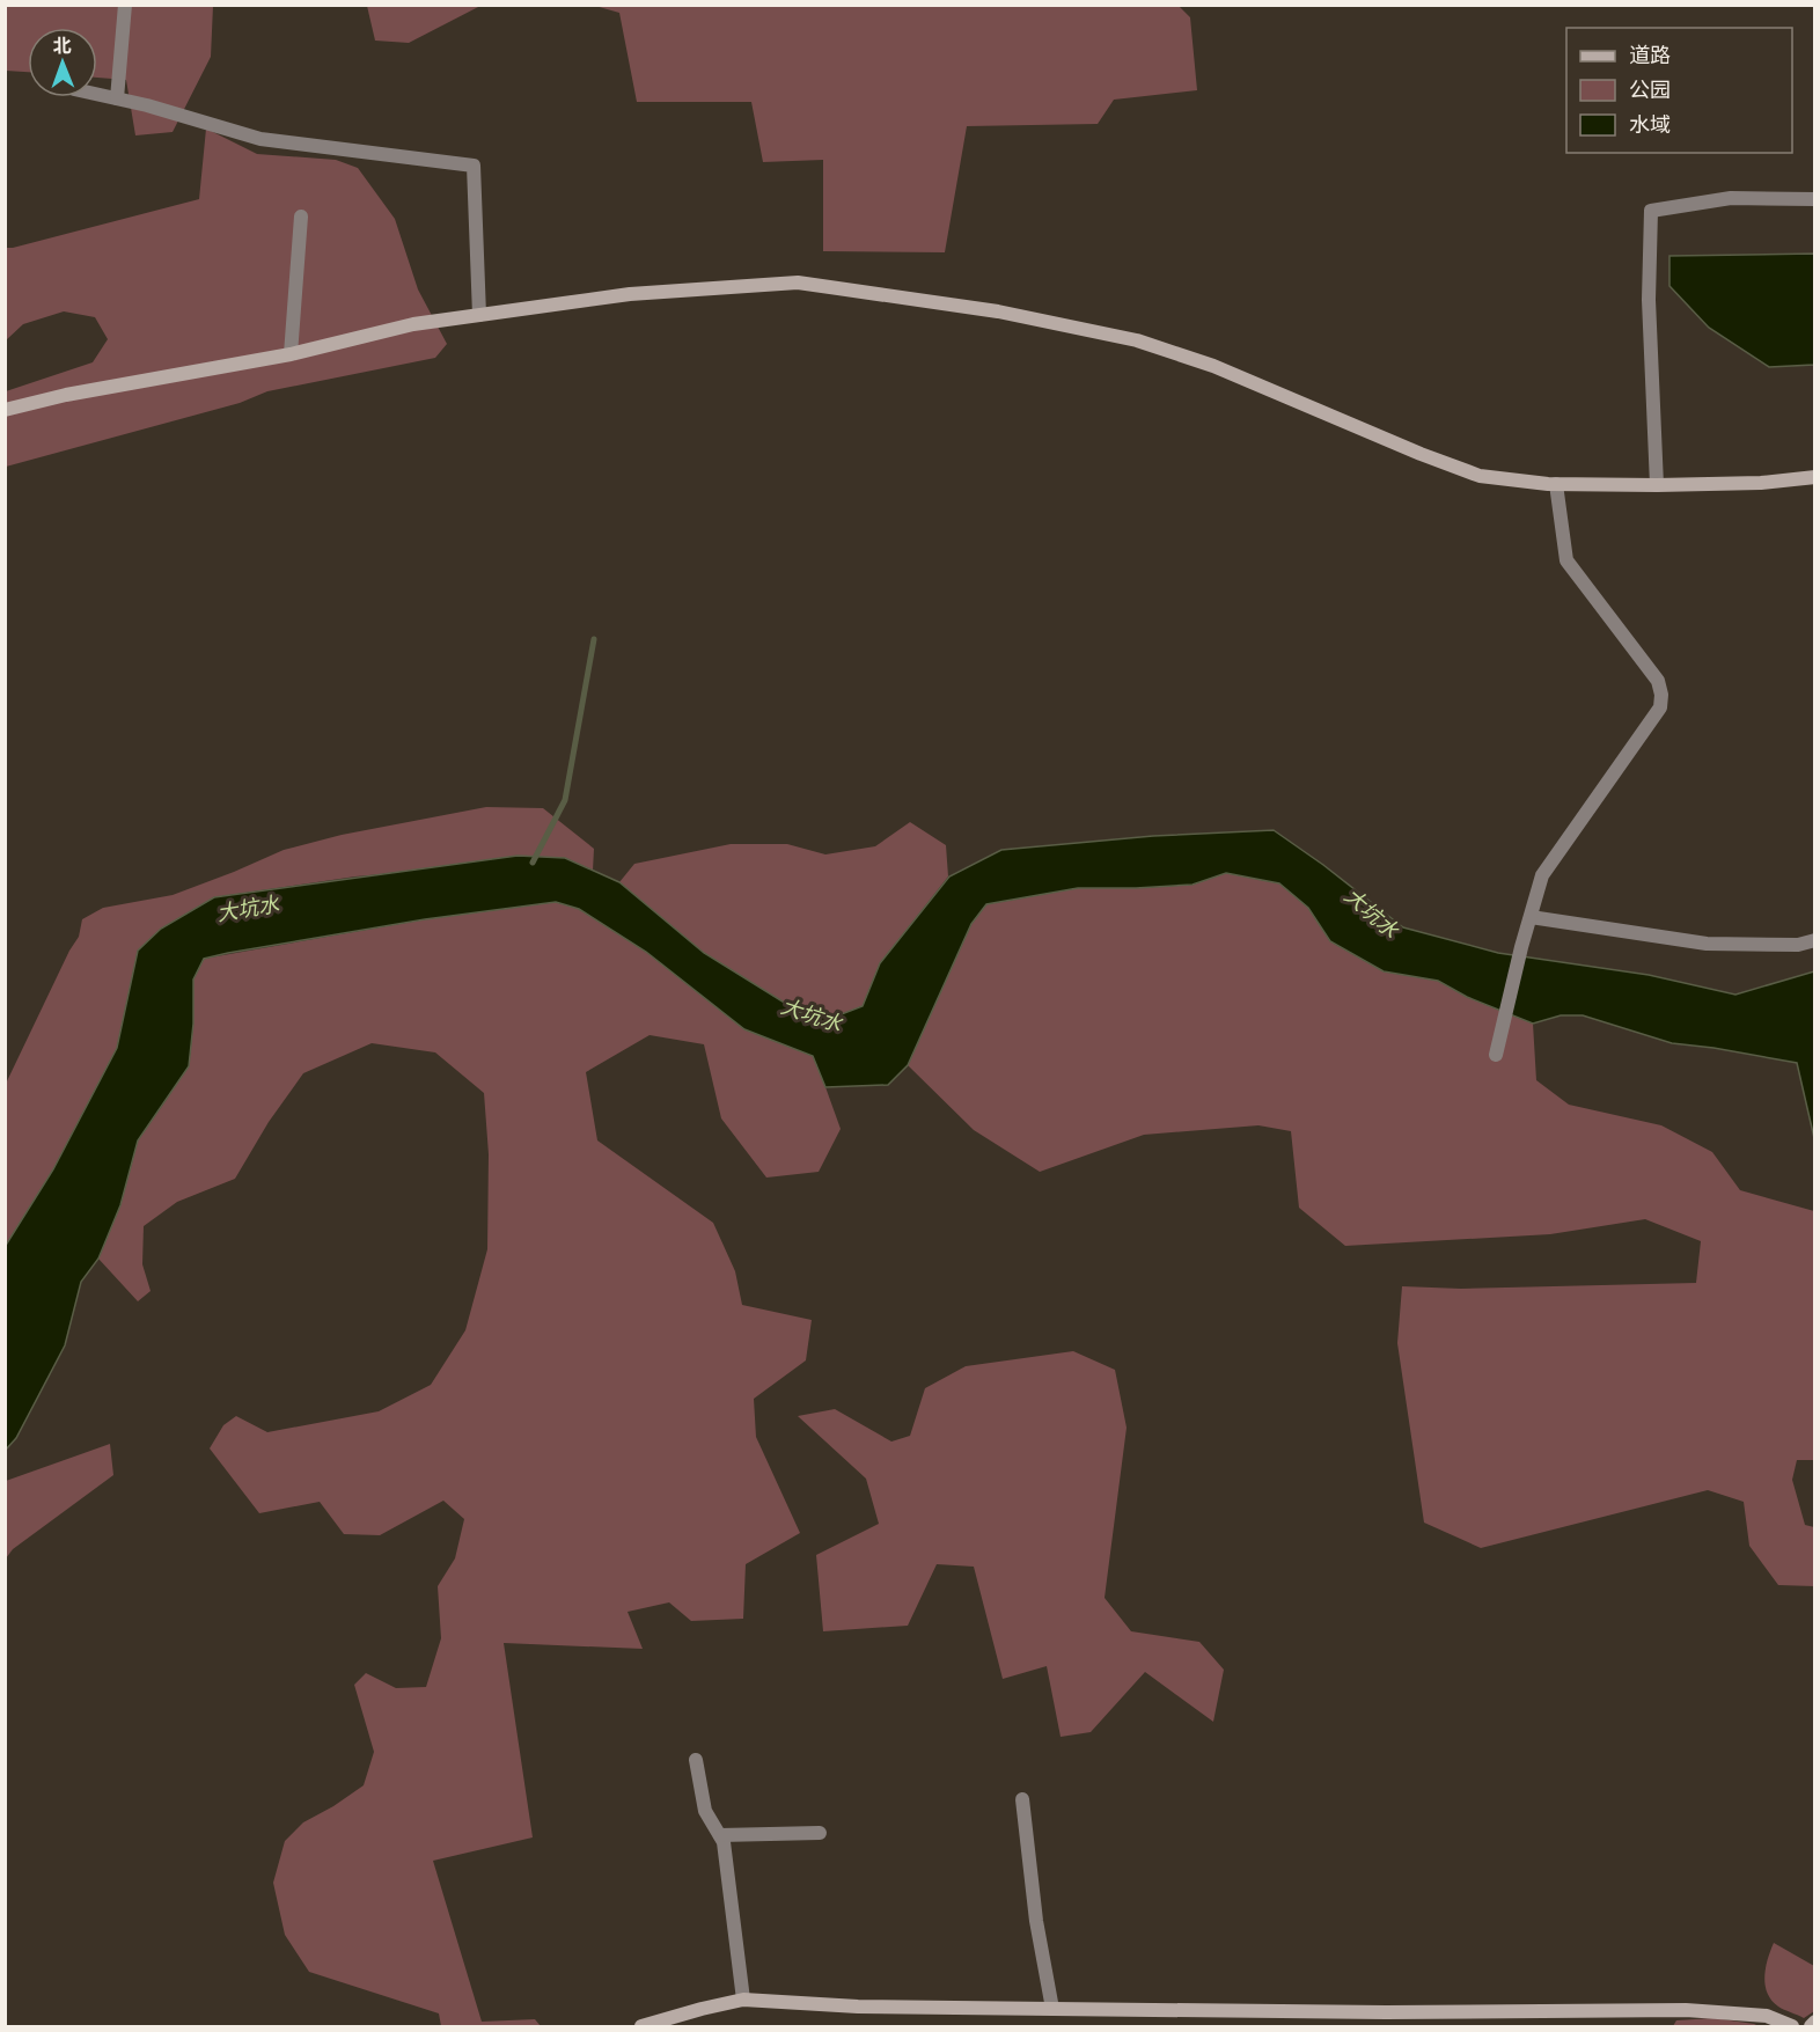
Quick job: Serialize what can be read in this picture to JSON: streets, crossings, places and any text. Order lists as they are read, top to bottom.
{
  "water": ["大坑水"],
  "legend": ["道路", "公园", "水域"],
  "north": "top"
}
